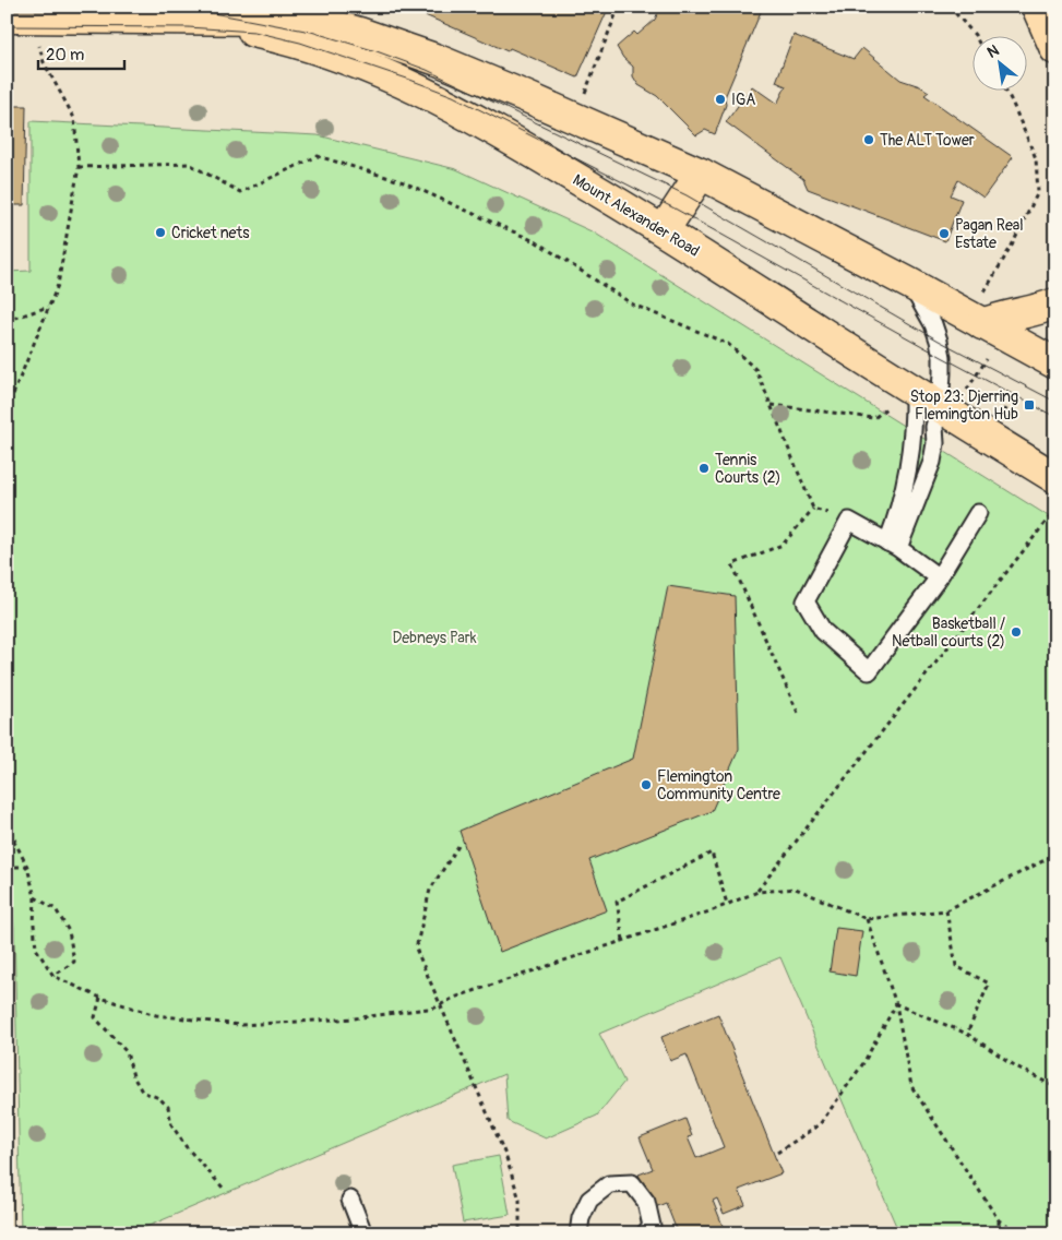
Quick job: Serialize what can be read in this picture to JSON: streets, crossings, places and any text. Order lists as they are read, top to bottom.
{
  "streets": {
    "main road": ["Mount Alexander Road"]
  },
  "parks": ["Debneys Park"],
  "places": {
    "other": [
      "IGA",
      "The ALT Tower",
      "Cricket nets",
      "Pagan Real Estate",
      "Tennis Courts (2)",
      "Basketball / Netball courts (2)",
      "Flemington Community Centre"
    ],
    "transit": ["Stop 23: Djerring Flemington Hub"]
  },
  "scale_bar": "20 m",
  "north": "top left"
}
